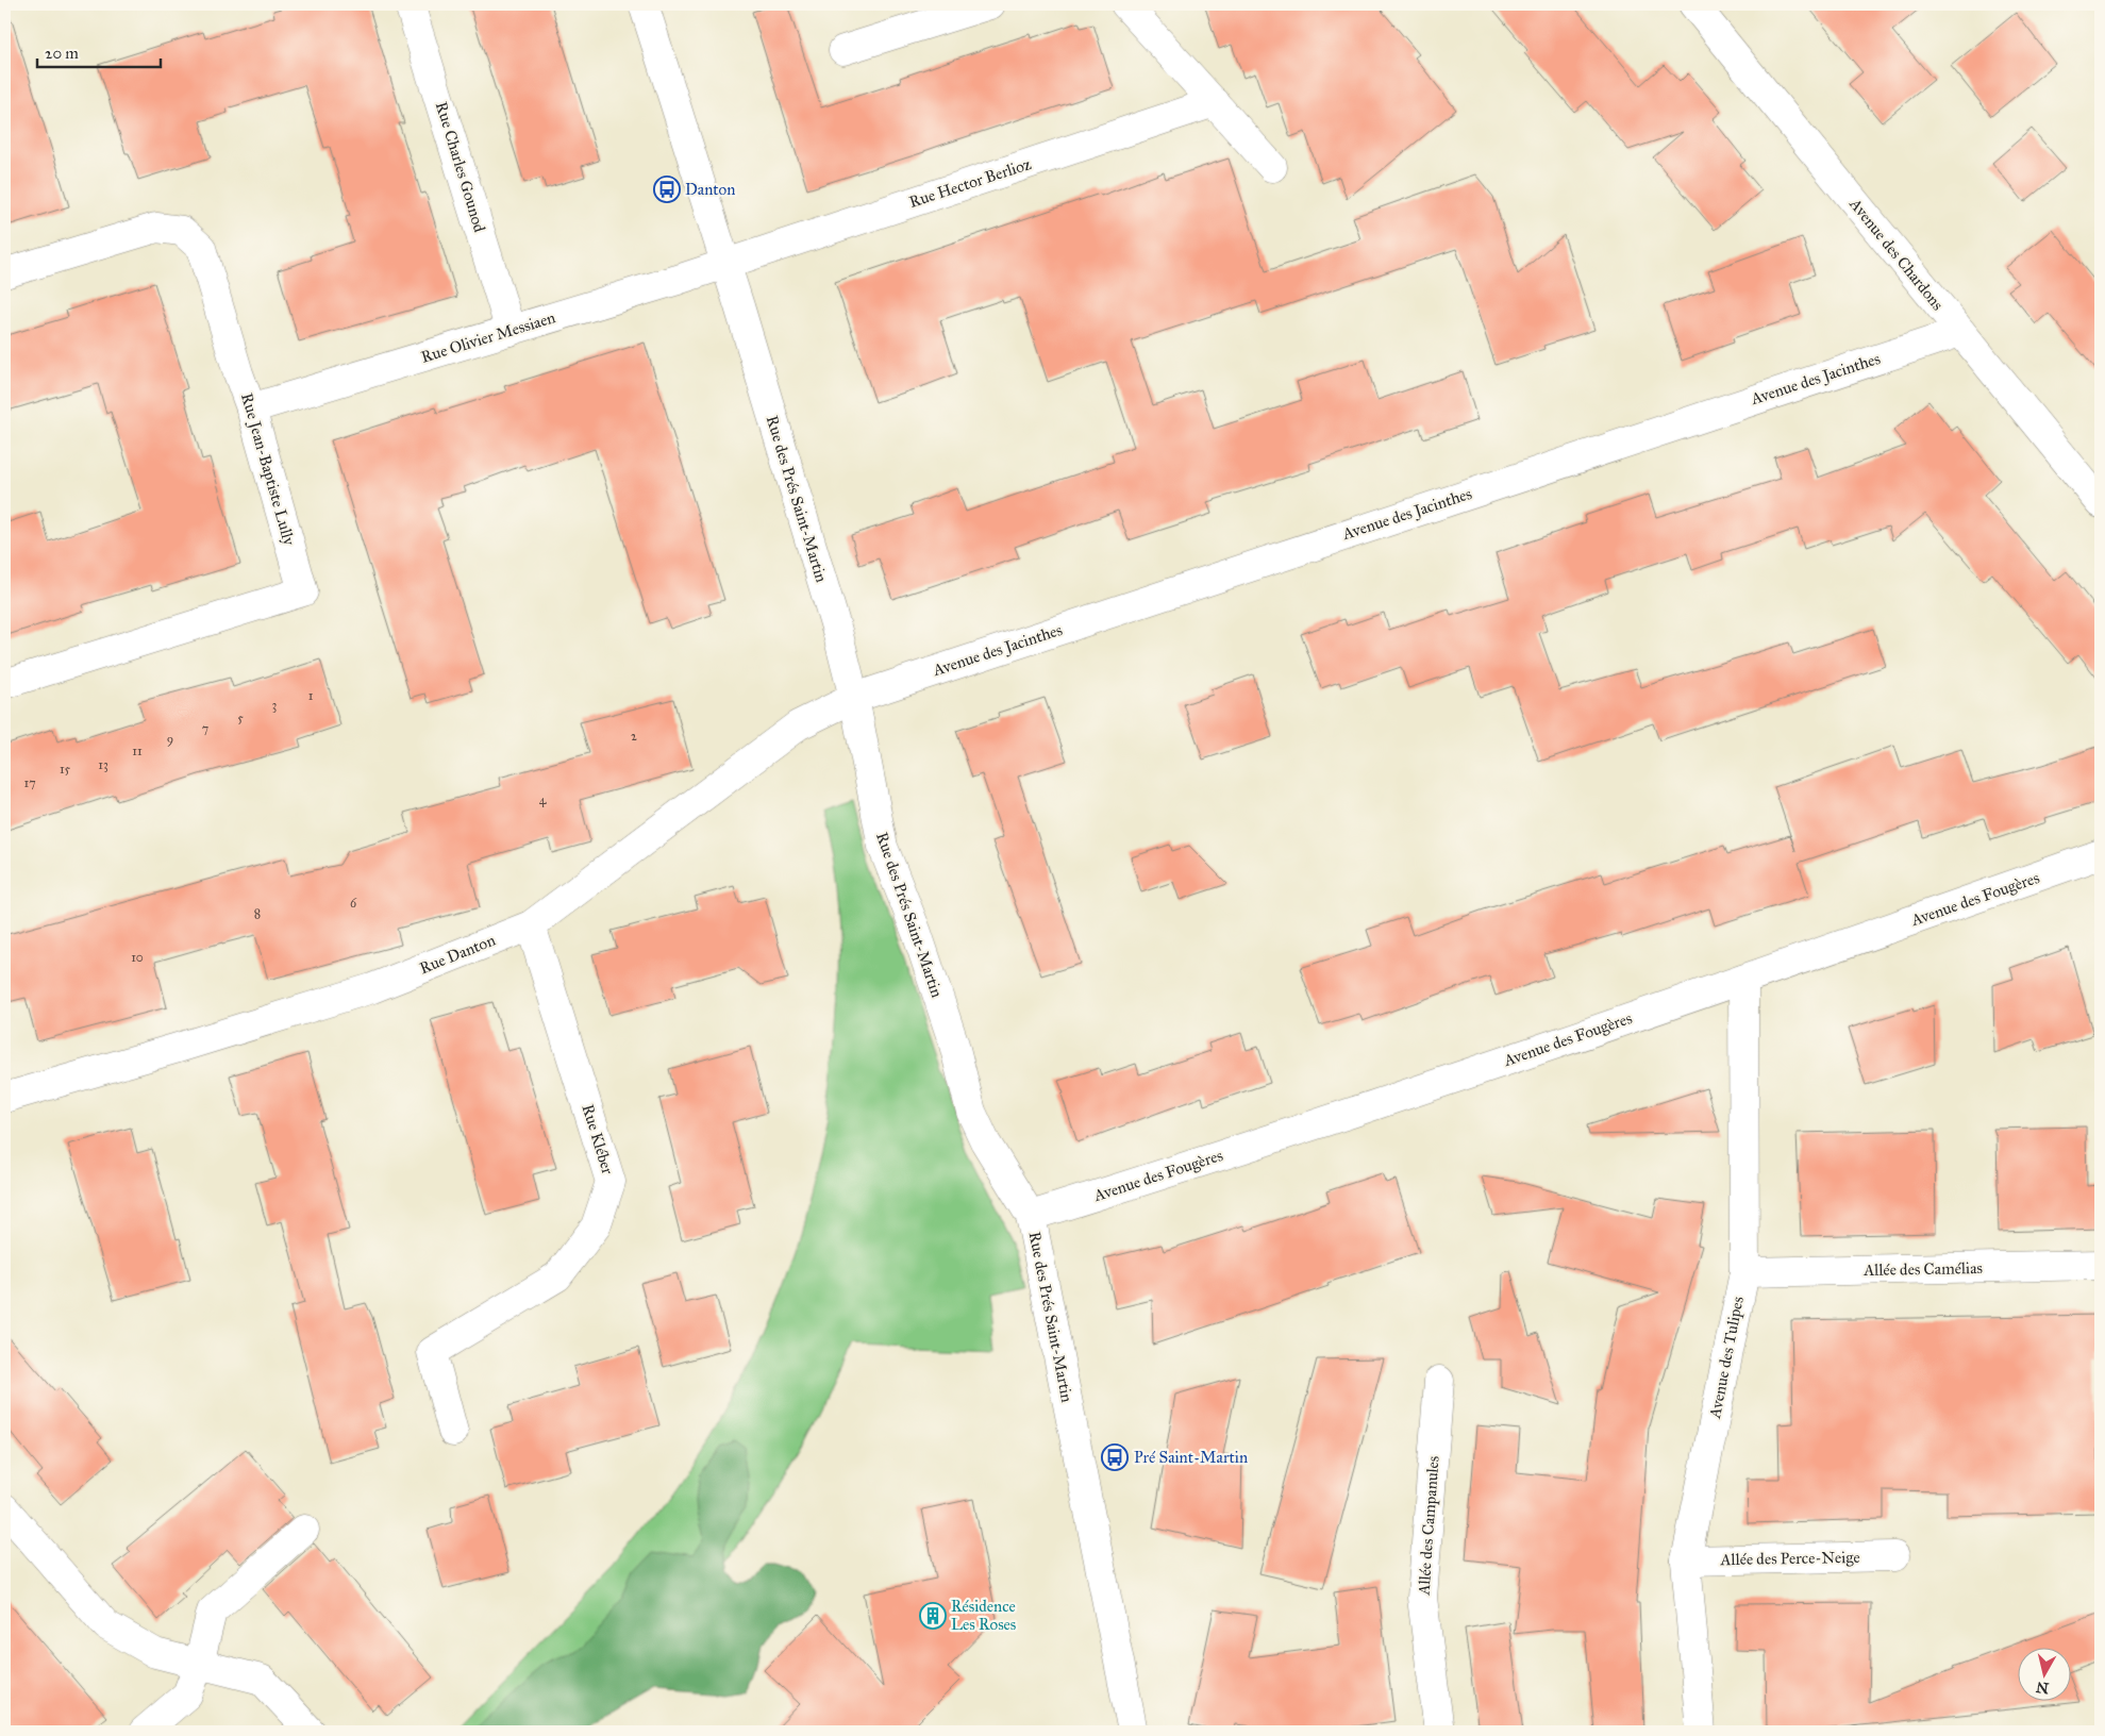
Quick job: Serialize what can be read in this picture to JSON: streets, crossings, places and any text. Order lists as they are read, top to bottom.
{
  "streets": {
    "street": [
      "Rue Charles Gounod",
      "Rue Hector Berlioz",
      "Avenue des Chardons",
      "Rue Olivier Messiaen",
      "Avenue des Jacinthes",
      "Rue Jean-Baptiste Lully",
      "Rue des Prés Saint-Martin",
      "Avenue des Fougères",
      "Rue Danton",
      "Rue Kléber",
      "Allée des Camélias",
      "Avenue des Tulipes",
      "Allée des Campanules",
      "Allée des Perce-Neige"
    ]
  },
  "crossings": [
    ["Rue Charles Gounod", "Rue Olivier Messiaen"],
    ["Rue Hector Berlioz", "Rue Olivier Messiaen"],
    ["Rue Hector Berlioz", "Rue des Prés Saint-Martin"],
    ["Avenue des Chardons", "Avenue des Jacinthes"],
    ["Rue Olivier Messiaen", "Rue Jean-Baptiste Lully"],
    ["Rue Olivier Messiaen", "Rue des Prés Saint-Martin"],
    ["Avenue des Jacinthes", "Rue des Prés Saint-Martin"],
    ["Avenue des Jacinthes", "Rue Danton"],
    ["Rue des Prés Saint-Martin", "Avenue des Fougères"],
    ["Rue des Prés Saint-Martin", "Rue Danton"],
    ["Avenue des Fougères", "Avenue des Tulipes"],
    ["Rue Danton", "Rue Kléber"],
    ["Allée des Camélias", "Avenue des Tulipes"],
    ["Avenue des Tulipes", "Allée des Perce-Neige"]
  ],
  "places": {
    "bus stop": ["Danton", "Pré Saint-Martin"],
    "building": ["Résidence Les Roses"]
  },
  "house_numbers": [
    "1",
    "3",
    "5",
    "7",
    "2",
    "9",
    "11",
    "13",
    "15",
    "17",
    "4",
    "6",
    "8",
    "10"
  ],
  "scale_bar": "20 m",
  "north": "bottom"
}
